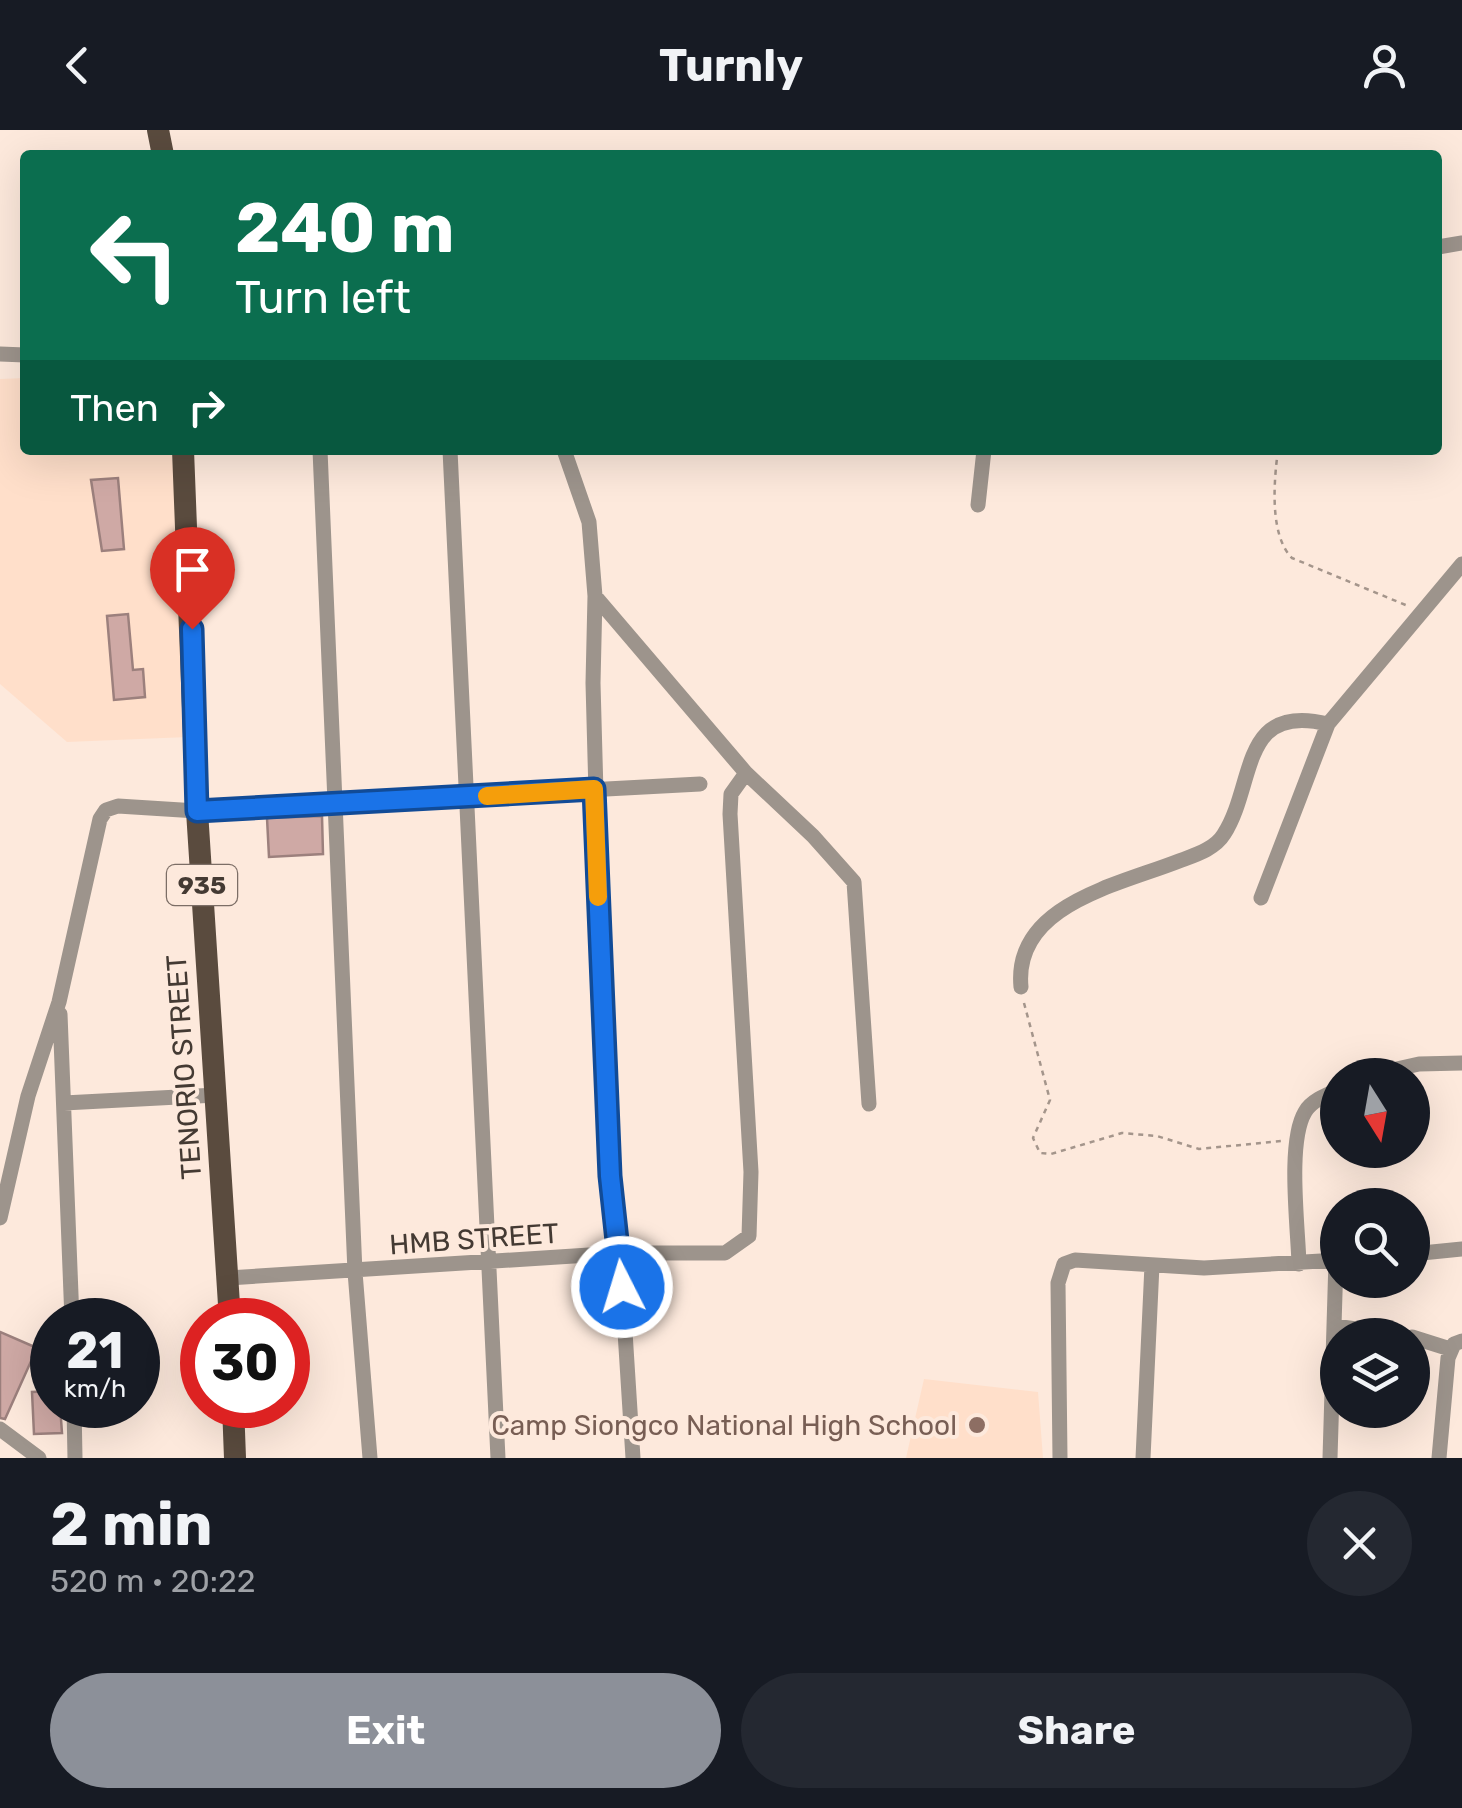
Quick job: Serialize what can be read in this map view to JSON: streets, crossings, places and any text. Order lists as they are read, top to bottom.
{
  "streets": {
    "main road": ["935", "TENORIO STREET"],
    "street": ["HMB STREET"]
  },
  "crossings": [
    ["TENORIO STREET", "HMB STREET"]
  ],
  "places": ["Camp Siongco National High School"],
  "north": "bottom",
  "page": {
    "header": "Turnly",
    "turn": ["240 m", "Turn left"],
    "then": "Then",
    "speed": "21 km/h",
    "limit": "30",
    "heading": ["2 min", "520 m · 20:22"],
    "buttons": ["Exit", "Share"]
  }
}
